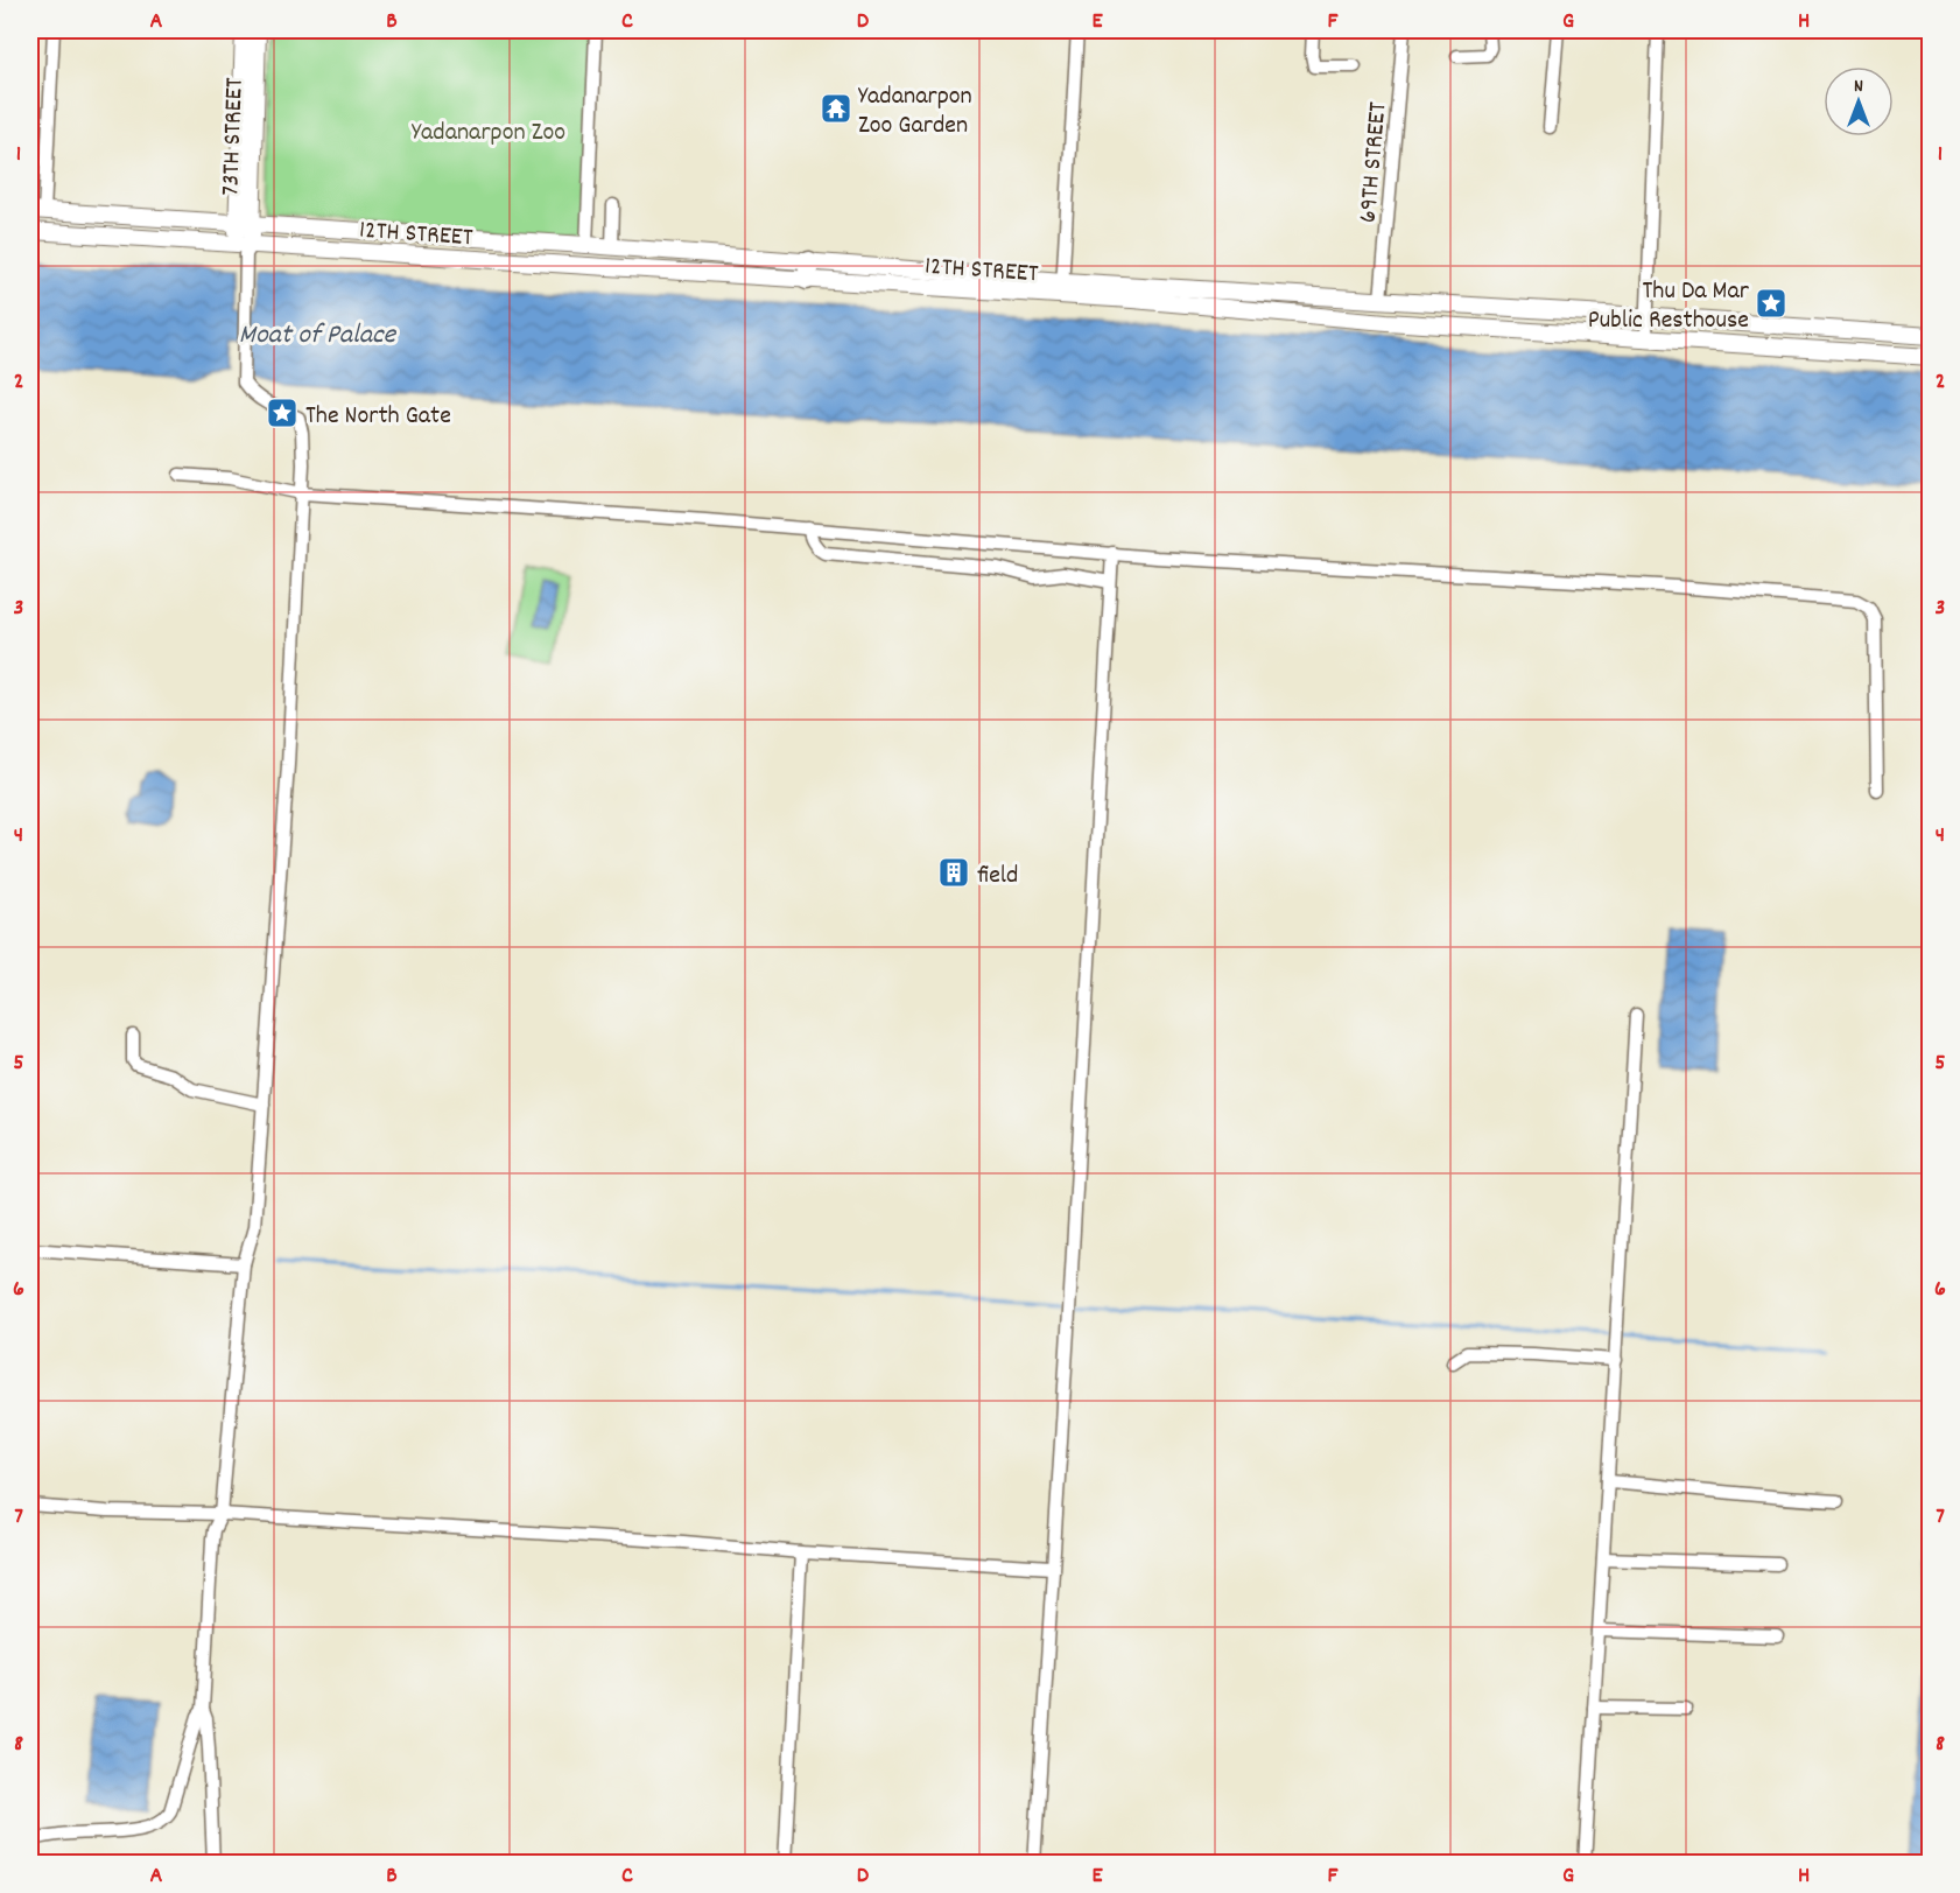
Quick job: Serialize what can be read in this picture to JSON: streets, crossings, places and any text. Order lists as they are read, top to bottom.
{
  "streets": {
    "main road": ["73TH STREET", "12TH STREET"],
    "street": ["69TH STREET"]
  },
  "crossings": [
    ["73TH STREET", "12TH STREET"],
    ["69TH STREET", "12TH STREET"]
  ],
  "water": ["Moat of Palace"],
  "parks": ["Yadanarpon Zoo"],
  "places": {
    "temple": ["Yadanarpon Zoo Garden"],
    "place": ["Thu Da Mar Public Resthouse", "The North Gate"],
    "building": ["field"]
  },
  "north": "top",
  "grid": {
    "columns": [
      "A",
      "B",
      "C",
      "D",
      "E",
      "F",
      "G",
      "H"
    ],
    "rows": [
      "1",
      "2",
      "3",
      "4",
      "5",
      "6",
      "7",
      "8"
    ]
  }
}
